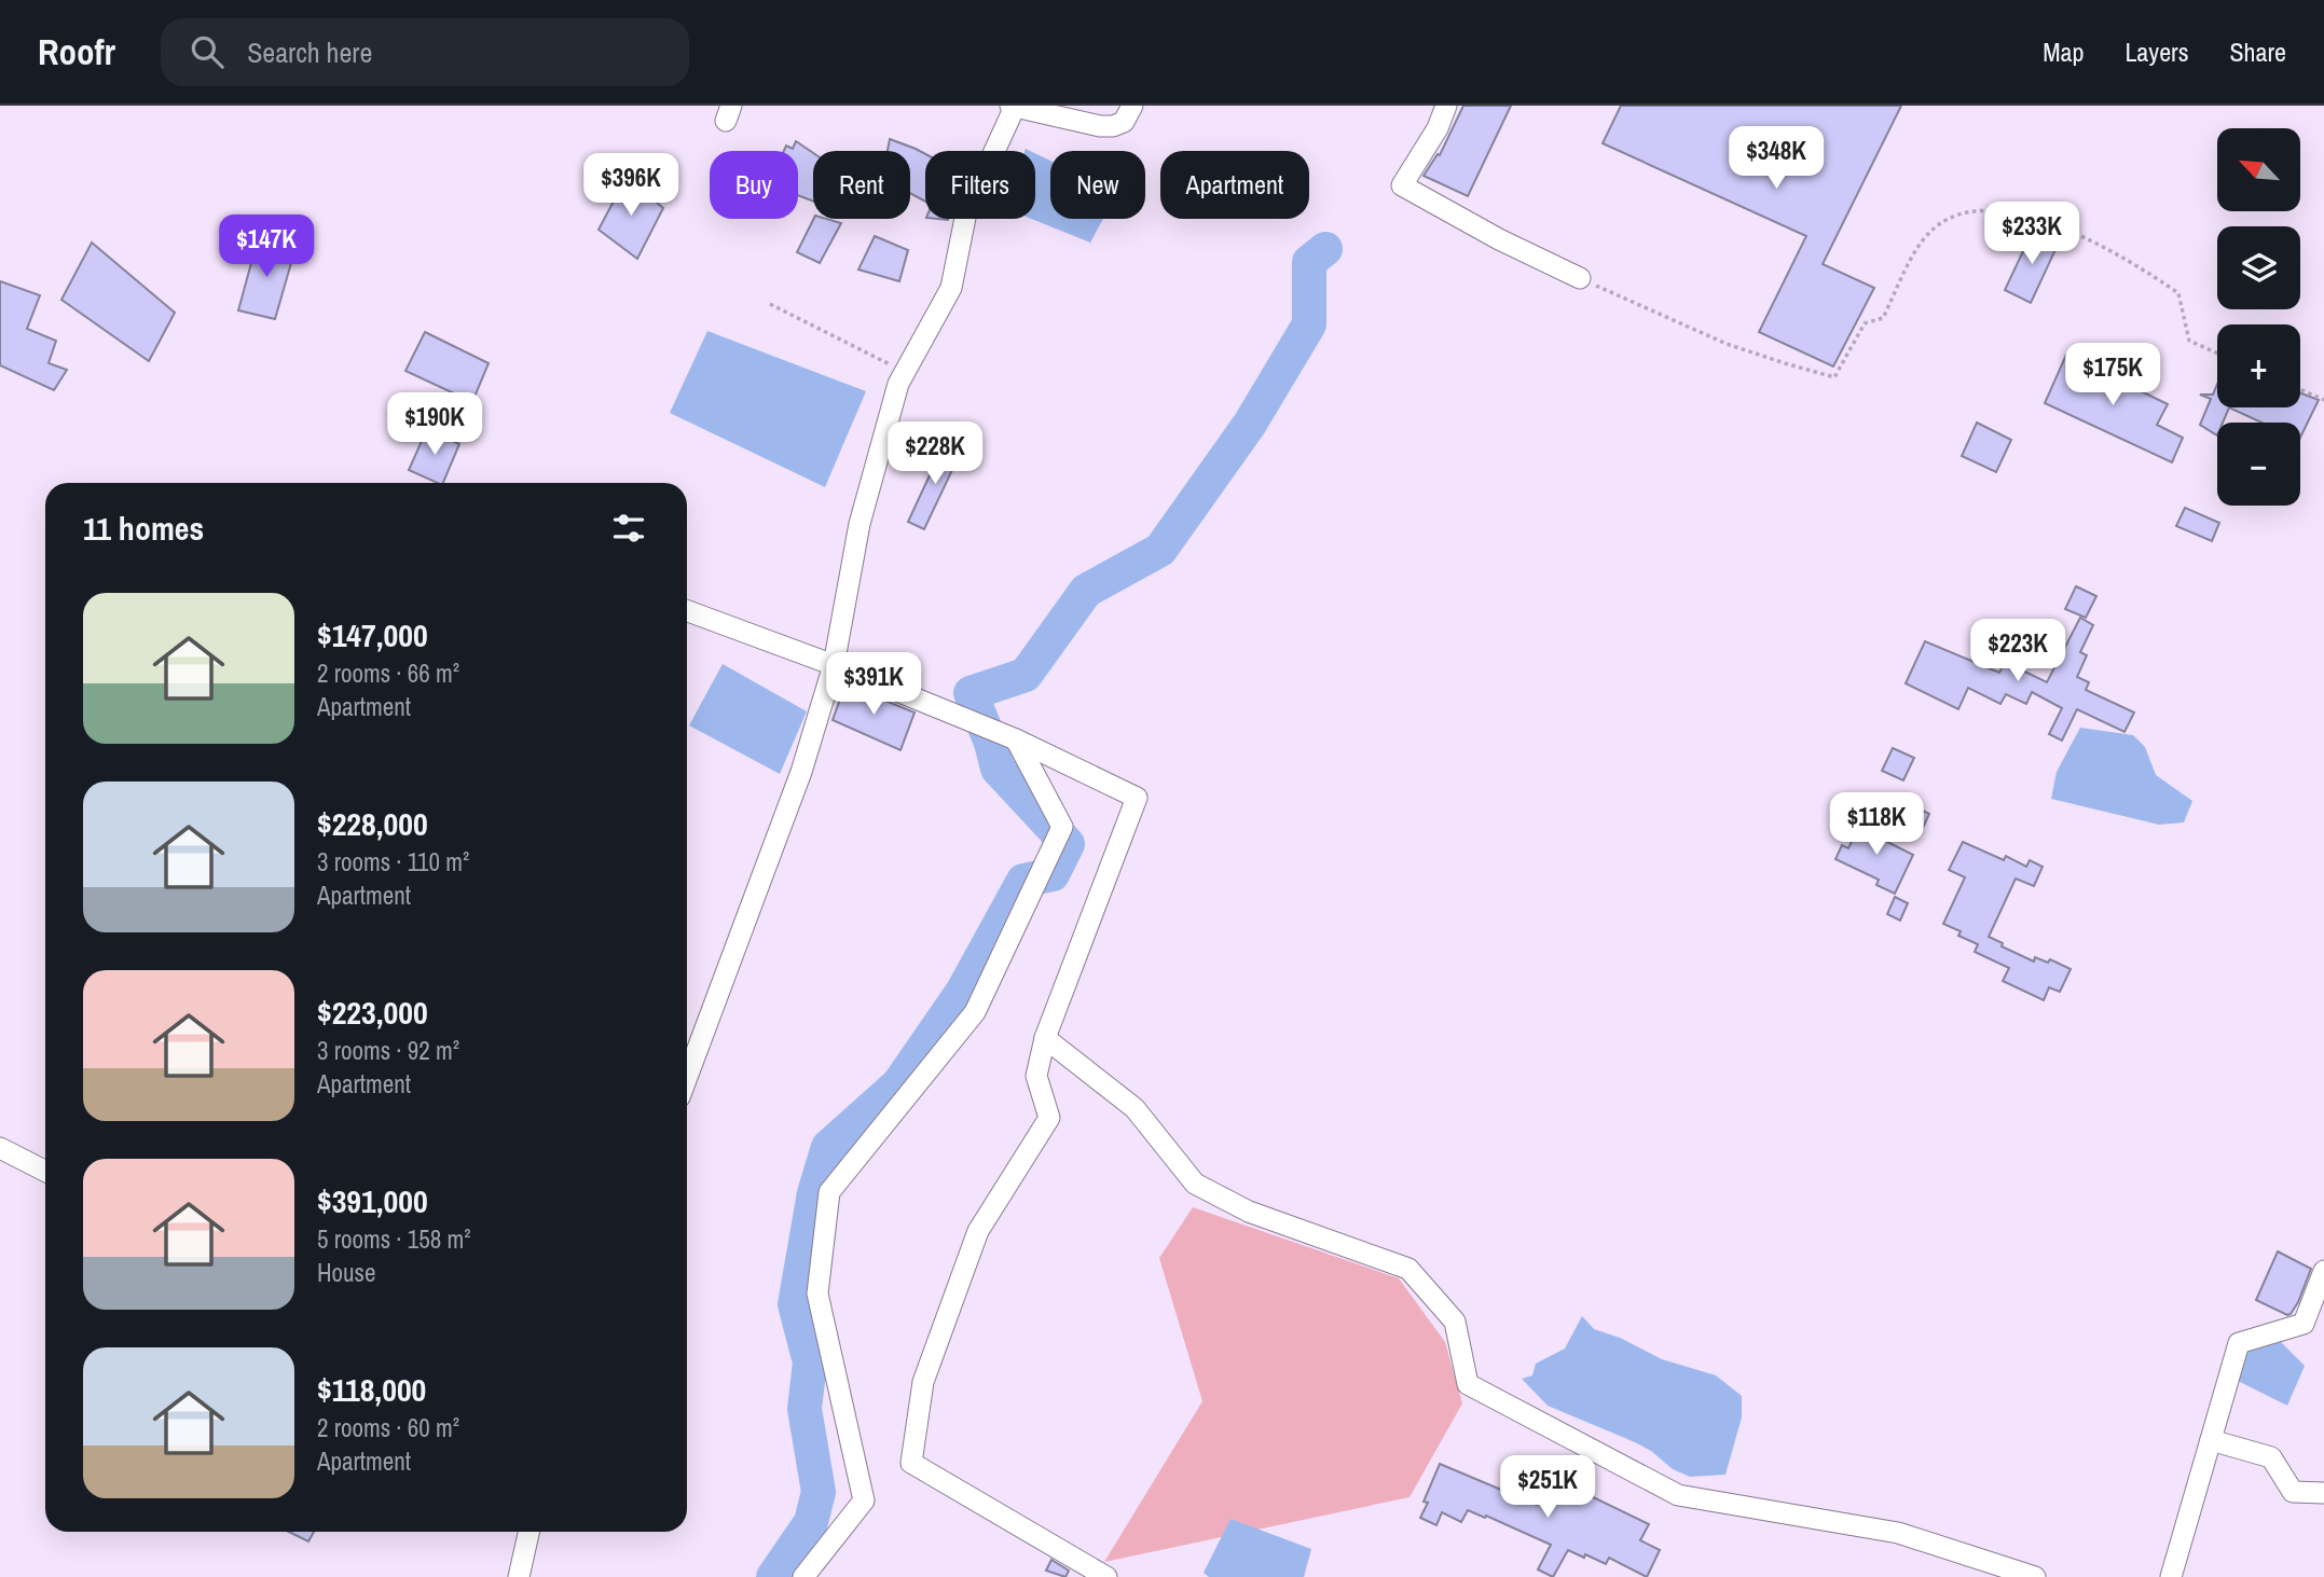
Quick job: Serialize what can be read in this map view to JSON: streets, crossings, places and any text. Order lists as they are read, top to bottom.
{
  "north": "top left",
  "page": {
    "header": "Roofr",
    "search": "Search here",
    "nav": ["Map", "Layers", "Share"],
    "price": [
      "$348K",
      "$396K",
      "$233K",
      "$147K",
      "$175K",
      "$190K",
      "$228K",
      "$223K",
      "$391K",
      "$118K",
      "$251K"
    ],
    "map_buttons": ["+", "−"],
    "chip": [
      "Buy",
      "Rent",
      "Filters",
      "New",
      "Apartment"
    ],
    "heading": "11 homes",
    "list": [
      {
        "name": "$147,000",
        "note": "2 rooms · 66 m² · Apartment"
      },
      {
        "name": "$228,000",
        "note": "3 rooms · 110 m² · Apartment"
      },
      {
        "name": "$223,000",
        "note": "3 rooms · 92 m² · Apartment"
      },
      {
        "name": "$391,000",
        "note": "5 rooms · 158 m² · House"
      },
      {
        "name": "$118,000",
        "note": "2 rooms · 60 m² · Apartment"
      }
    ]
  }
}
